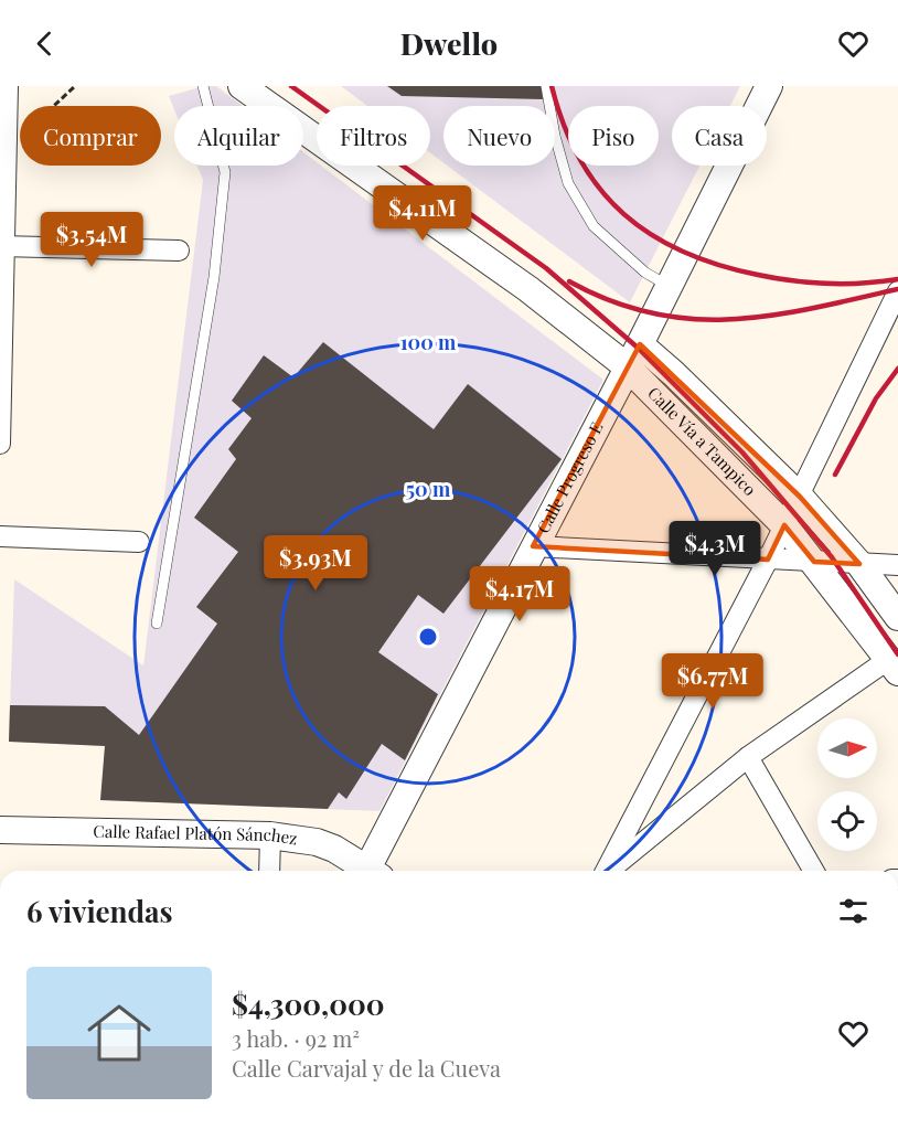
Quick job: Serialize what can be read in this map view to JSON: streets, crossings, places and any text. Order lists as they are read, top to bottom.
{
  "streets": {
    "street": ["Calle Vía a Tampico", "Calle Progreso E", "Calle Rafael Platón Sánchez"]
  },
  "crossings": [
    ["Calle Vía a Tampico", "Calle Progreso E"]
  ],
  "north": "right",
  "page": {
    "header": "Dwello",
    "chip": [
      "Comprar",
      "Alquilar",
      "Filtros",
      "Nuevo",
      "Piso",
      "Casa"
    ],
    "price": [
      "$4.11M",
      "$3.54M",
      "$4.3M",
      "$3.93M",
      "$4.17M",
      "$6.77M"
    ],
    "heading": "6 viviendas",
    "list": [
      {
        "name": "$4,300,000",
        "note": "3 hab. · 92 m² · Calle Carvajal y de la Cueva"
      }
    ]
  },
  "rings": ["100 m", "50 m"]
}
